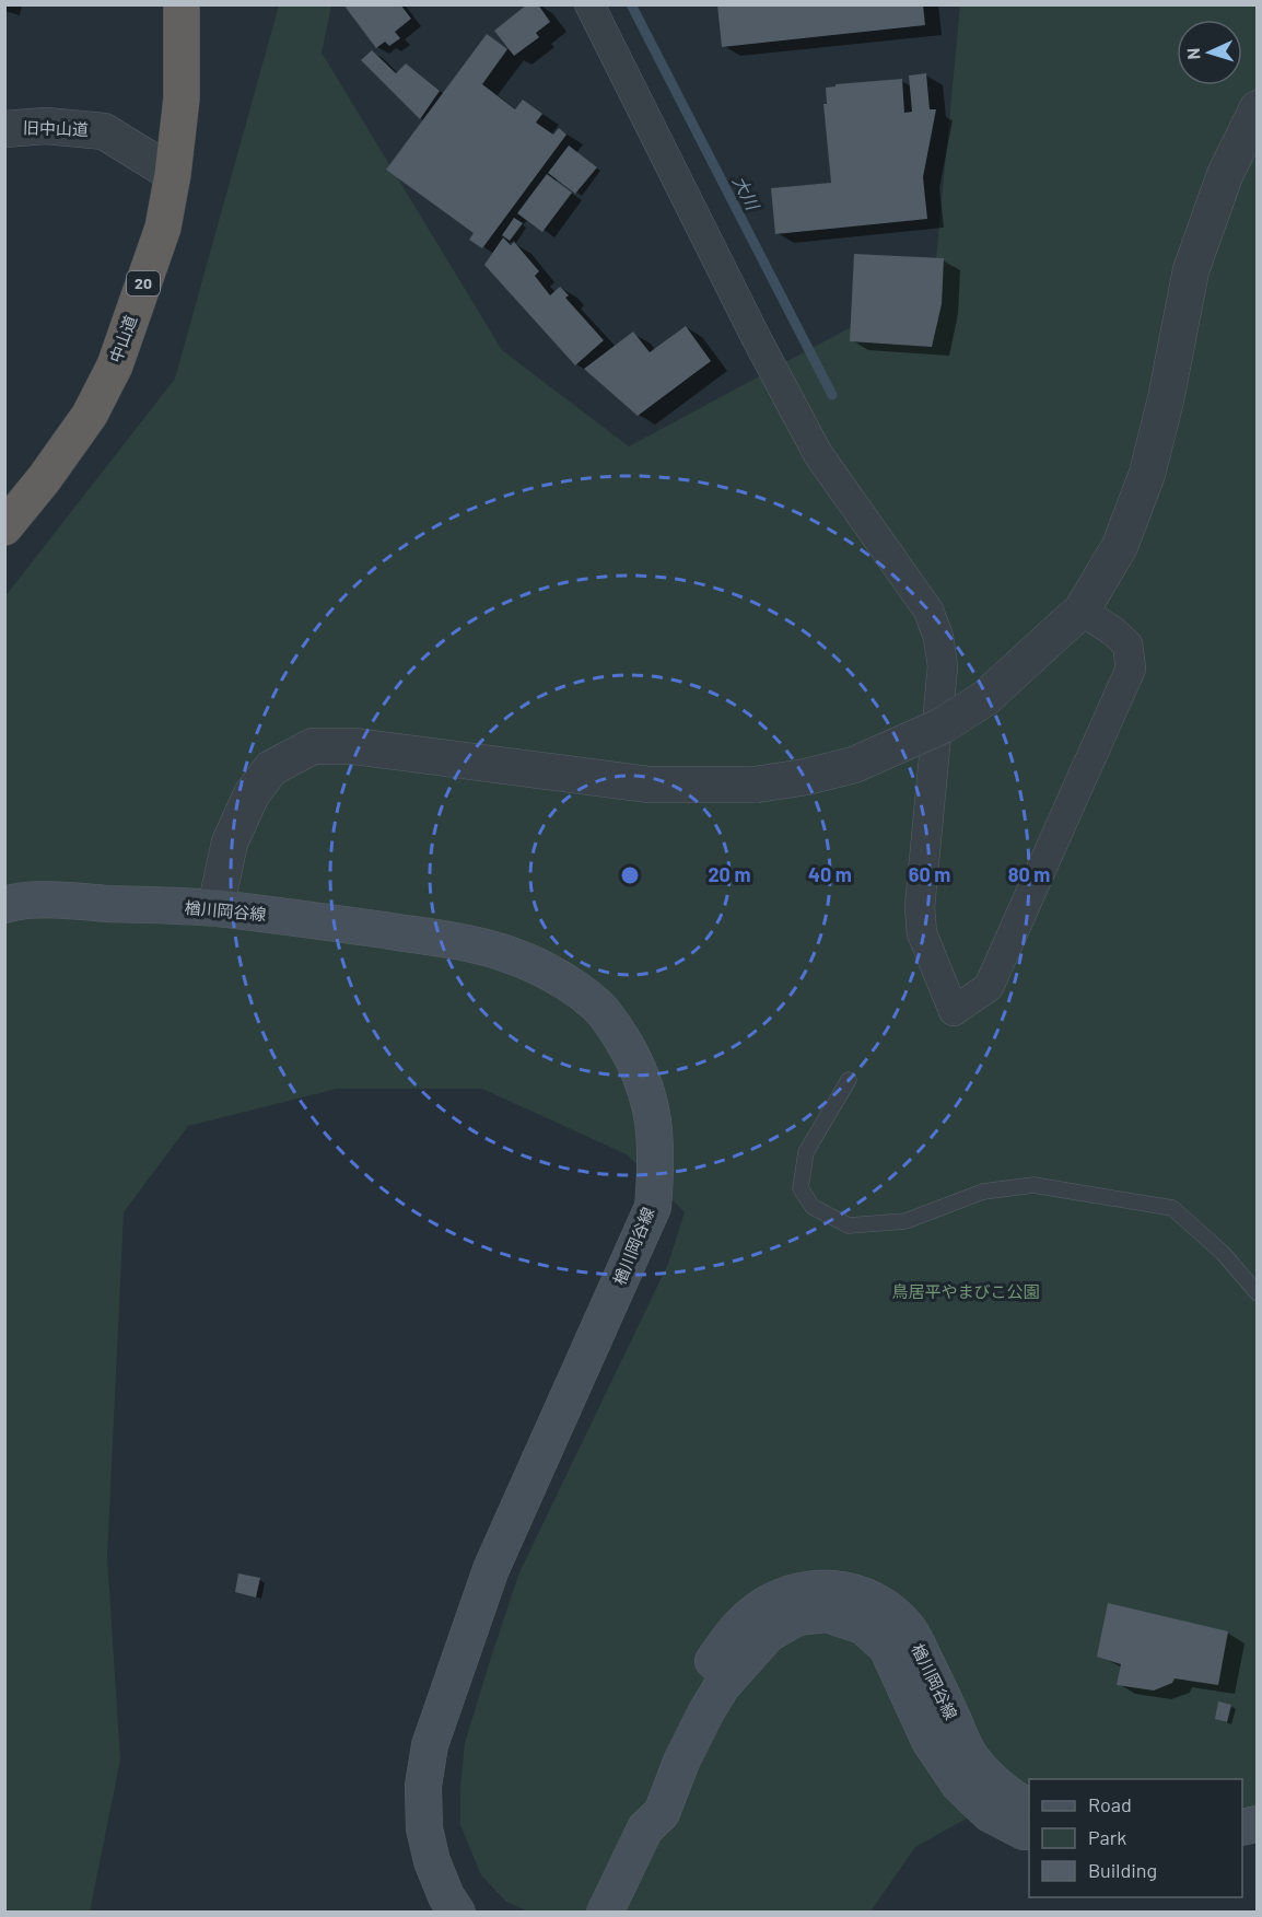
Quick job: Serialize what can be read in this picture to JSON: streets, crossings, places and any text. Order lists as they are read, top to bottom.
{
  "streets": {
    "highway": ["20", "中山道"],
    "main road": ["楢川岡谷線"],
    "street": ["旧中山道"]
  },
  "crossings": [
    ["旧中山道", "中山道"]
  ],
  "water": ["大川"],
  "parks": ["鳥居平やまびこ公園"],
  "legend": ["Road", "Park", "Building"],
  "north": "left",
  "rings": [
    "20 m",
    "40 m",
    "60 m",
    "80 m"
  ]
}
